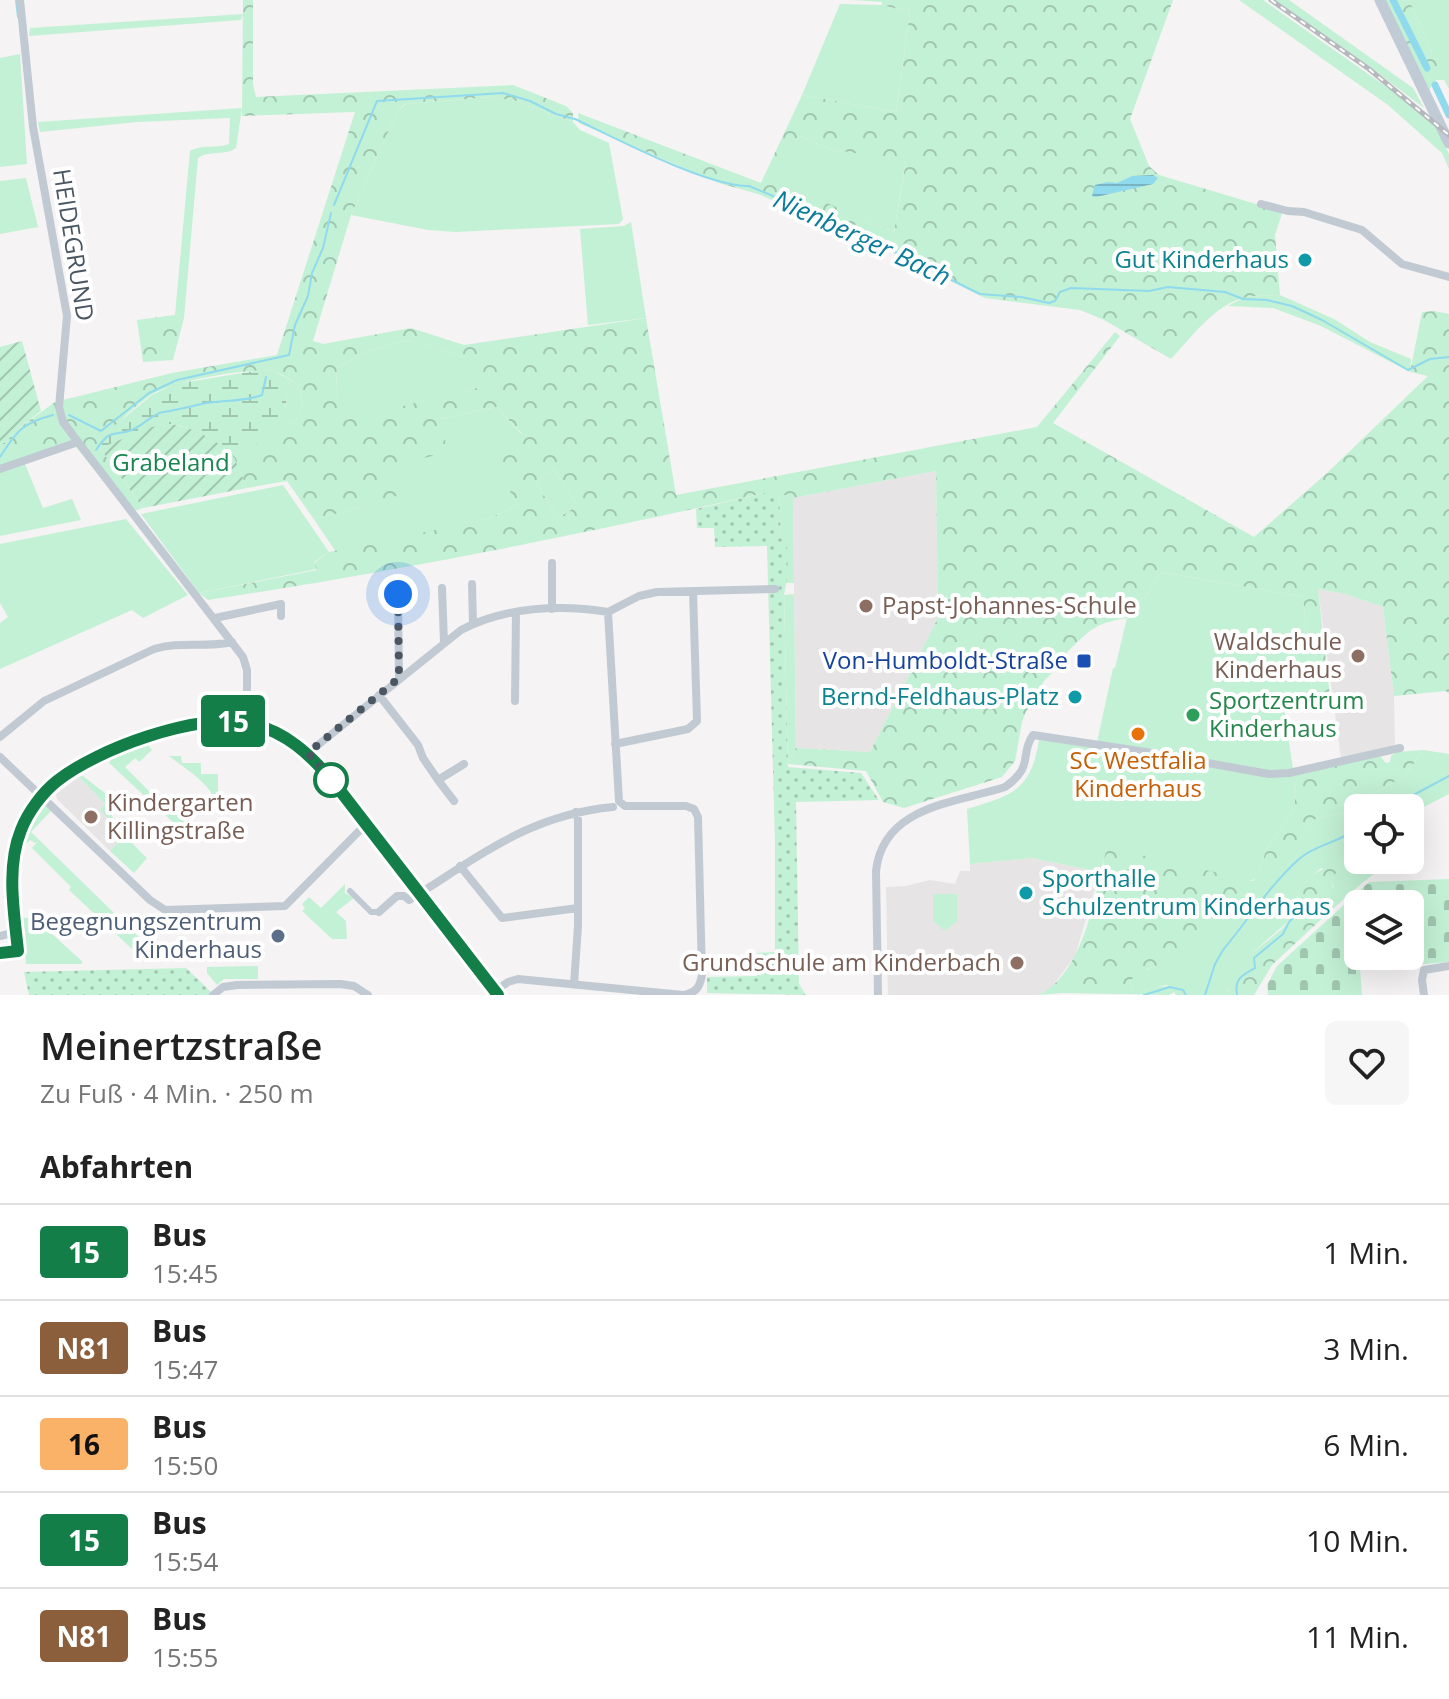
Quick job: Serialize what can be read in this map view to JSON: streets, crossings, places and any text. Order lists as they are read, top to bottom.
{
  "streets": {
    "street": ["HEIDEGRUND"]
  },
  "water": ["Nienberger Bach"],
  "parks": ["Grabeland"],
  "places": {
    "other": [
      "Gut Kinderhaus",
      "Papst-Johannes-Schule",
      "Waldschule Kinderhaus",
      "Bernd-Feldhaus-Platz",
      "Sportzentrum Kinderhaus",
      "SC Westfalia Kinderhaus",
      "Kindergarten Killingstraße",
      "Sporthalle Schulzentrum Kinderhaus",
      "Begegnungszentrum Kinderhaus",
      "Grundschule am Kinderbach"
    ],
    "transit": ["Von-Humboldt-Straße"]
  },
  "lines": ["bus line 15"],
  "page": {
    "on_map": "15",
    "heading": [
      ["Meinertzstraße", "Zu Fuß · 4 Min. · 250 m"],
      "Abfahrten"
    ],
    "list": [
      {
        "mark": "15",
        "name": "Bus",
        "note": "15:45",
        "value": "1 Min."
      },
      {
        "mark": "N81",
        "name": "Bus",
        "note": "15:47",
        "value": "3 Min."
      },
      {
        "mark": "16",
        "name": "Bus",
        "note": "15:50",
        "value": "6 Min."
      },
      {
        "mark": "15",
        "name": "Bus",
        "note": "15:54",
        "value": "10 Min."
      },
      {
        "mark": "N81",
        "name": "Bus",
        "note": "15:55",
        "value": "11 Min."
      }
    ]
  }
}
